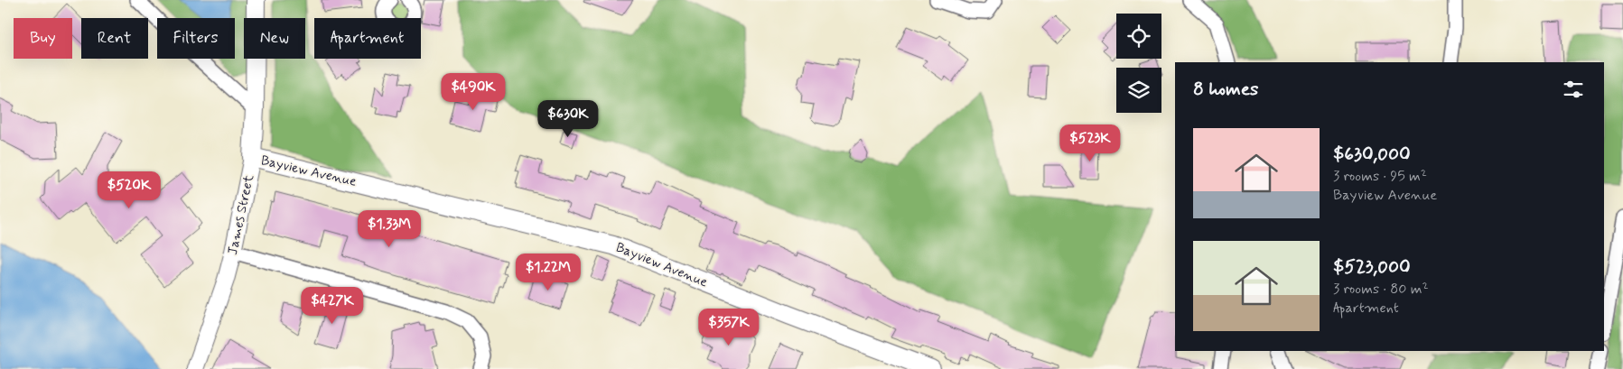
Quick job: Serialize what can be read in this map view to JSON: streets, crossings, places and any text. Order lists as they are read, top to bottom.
{
  "streets": {
    "main road": ["Bayview Avenue", "James Street"]
  },
  "crossings": [
    ["Bayview Avenue", "James Street"]
  ],
  "page": {
    "chip": [
      "Buy",
      "Rent",
      "Filters",
      "New",
      "Apartment"
    ],
    "heading": "8 homes",
    "price": [
      "$490K",
      "$630K",
      "$523K",
      "$520K",
      "$1.33M",
      "$1.22M",
      "$427K",
      "$357K"
    ],
    "list": [
      {
        "name": "$630,000",
        "note": "3 rooms · 95 m² · Bayview Avenue"
      },
      {
        "name": "$523,000",
        "note": "3 rooms · 80 m² · Apartment"
      }
    ]
  }
}
